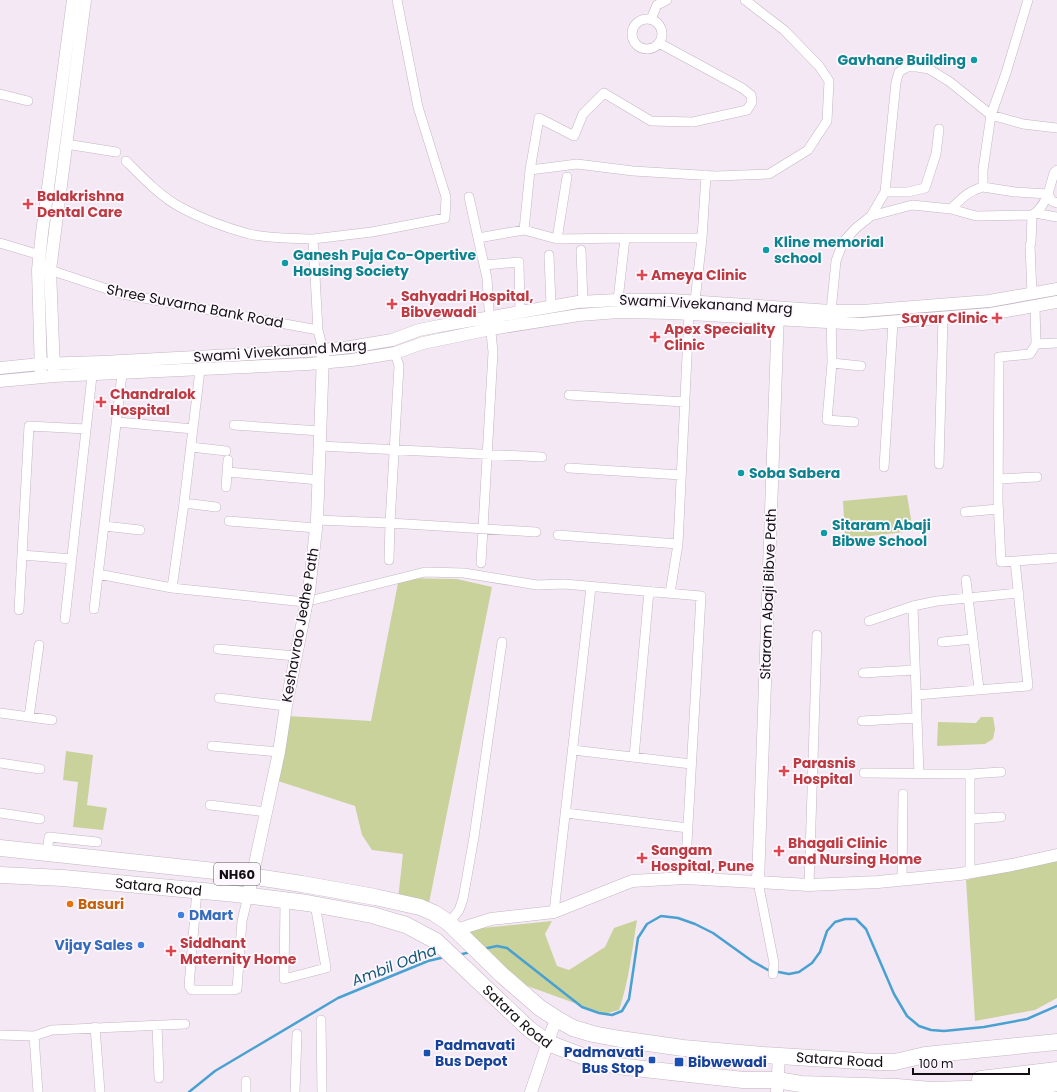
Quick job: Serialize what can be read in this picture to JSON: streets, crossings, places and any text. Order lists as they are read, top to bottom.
{
  "streets": {
    "highway": ["NH60", "Satara Road"],
    "main road": ["Swami Vivekanand Marg", "Sitaram Abaji Bibve Path", "Keshavrao Jedhe Path"],
    "street": ["Shree Suvarna Bank Road"]
  },
  "crossings": [
    ["Swami Vivekanand Marg", "Sitaram Abaji Bibve Path"],
    ["Swami Vivekanand Marg", "Keshavrao Jedhe Path"],
    ["Keshavrao Jedhe Path", "Satara Road"]
  ],
  "water": ["Ambil Odha"],
  "places": {
    "other": [
      "Gavhane Building",
      "Kline memorial school",
      "Ganesh Puja Co-Opertive Housing Society",
      "Soba Sabera",
      "Sitaram Abaji Bibwe School",
      "Basuri",
      "DMart",
      "Vijay Sales"
    ],
    "health": [
      "Balakrishna Dental Care",
      "Ameya Clinic",
      "Sahyadri Hospital, Bibvewadi",
      "Sayar Clinic",
      "Apex Speciality Clinic",
      "Chandralok Hospital",
      "Parasnis Hospital",
      "Bhagali Clinic and Nursing Home",
      "Sangam Hospital, Pune",
      "Siddhant Maternity Home"
    ],
    "transit": ["Padmavati Bus Depot", "Padmavati Bus Stop", "Bibwewadi"]
  },
  "scale_bar": "100 m"
}
